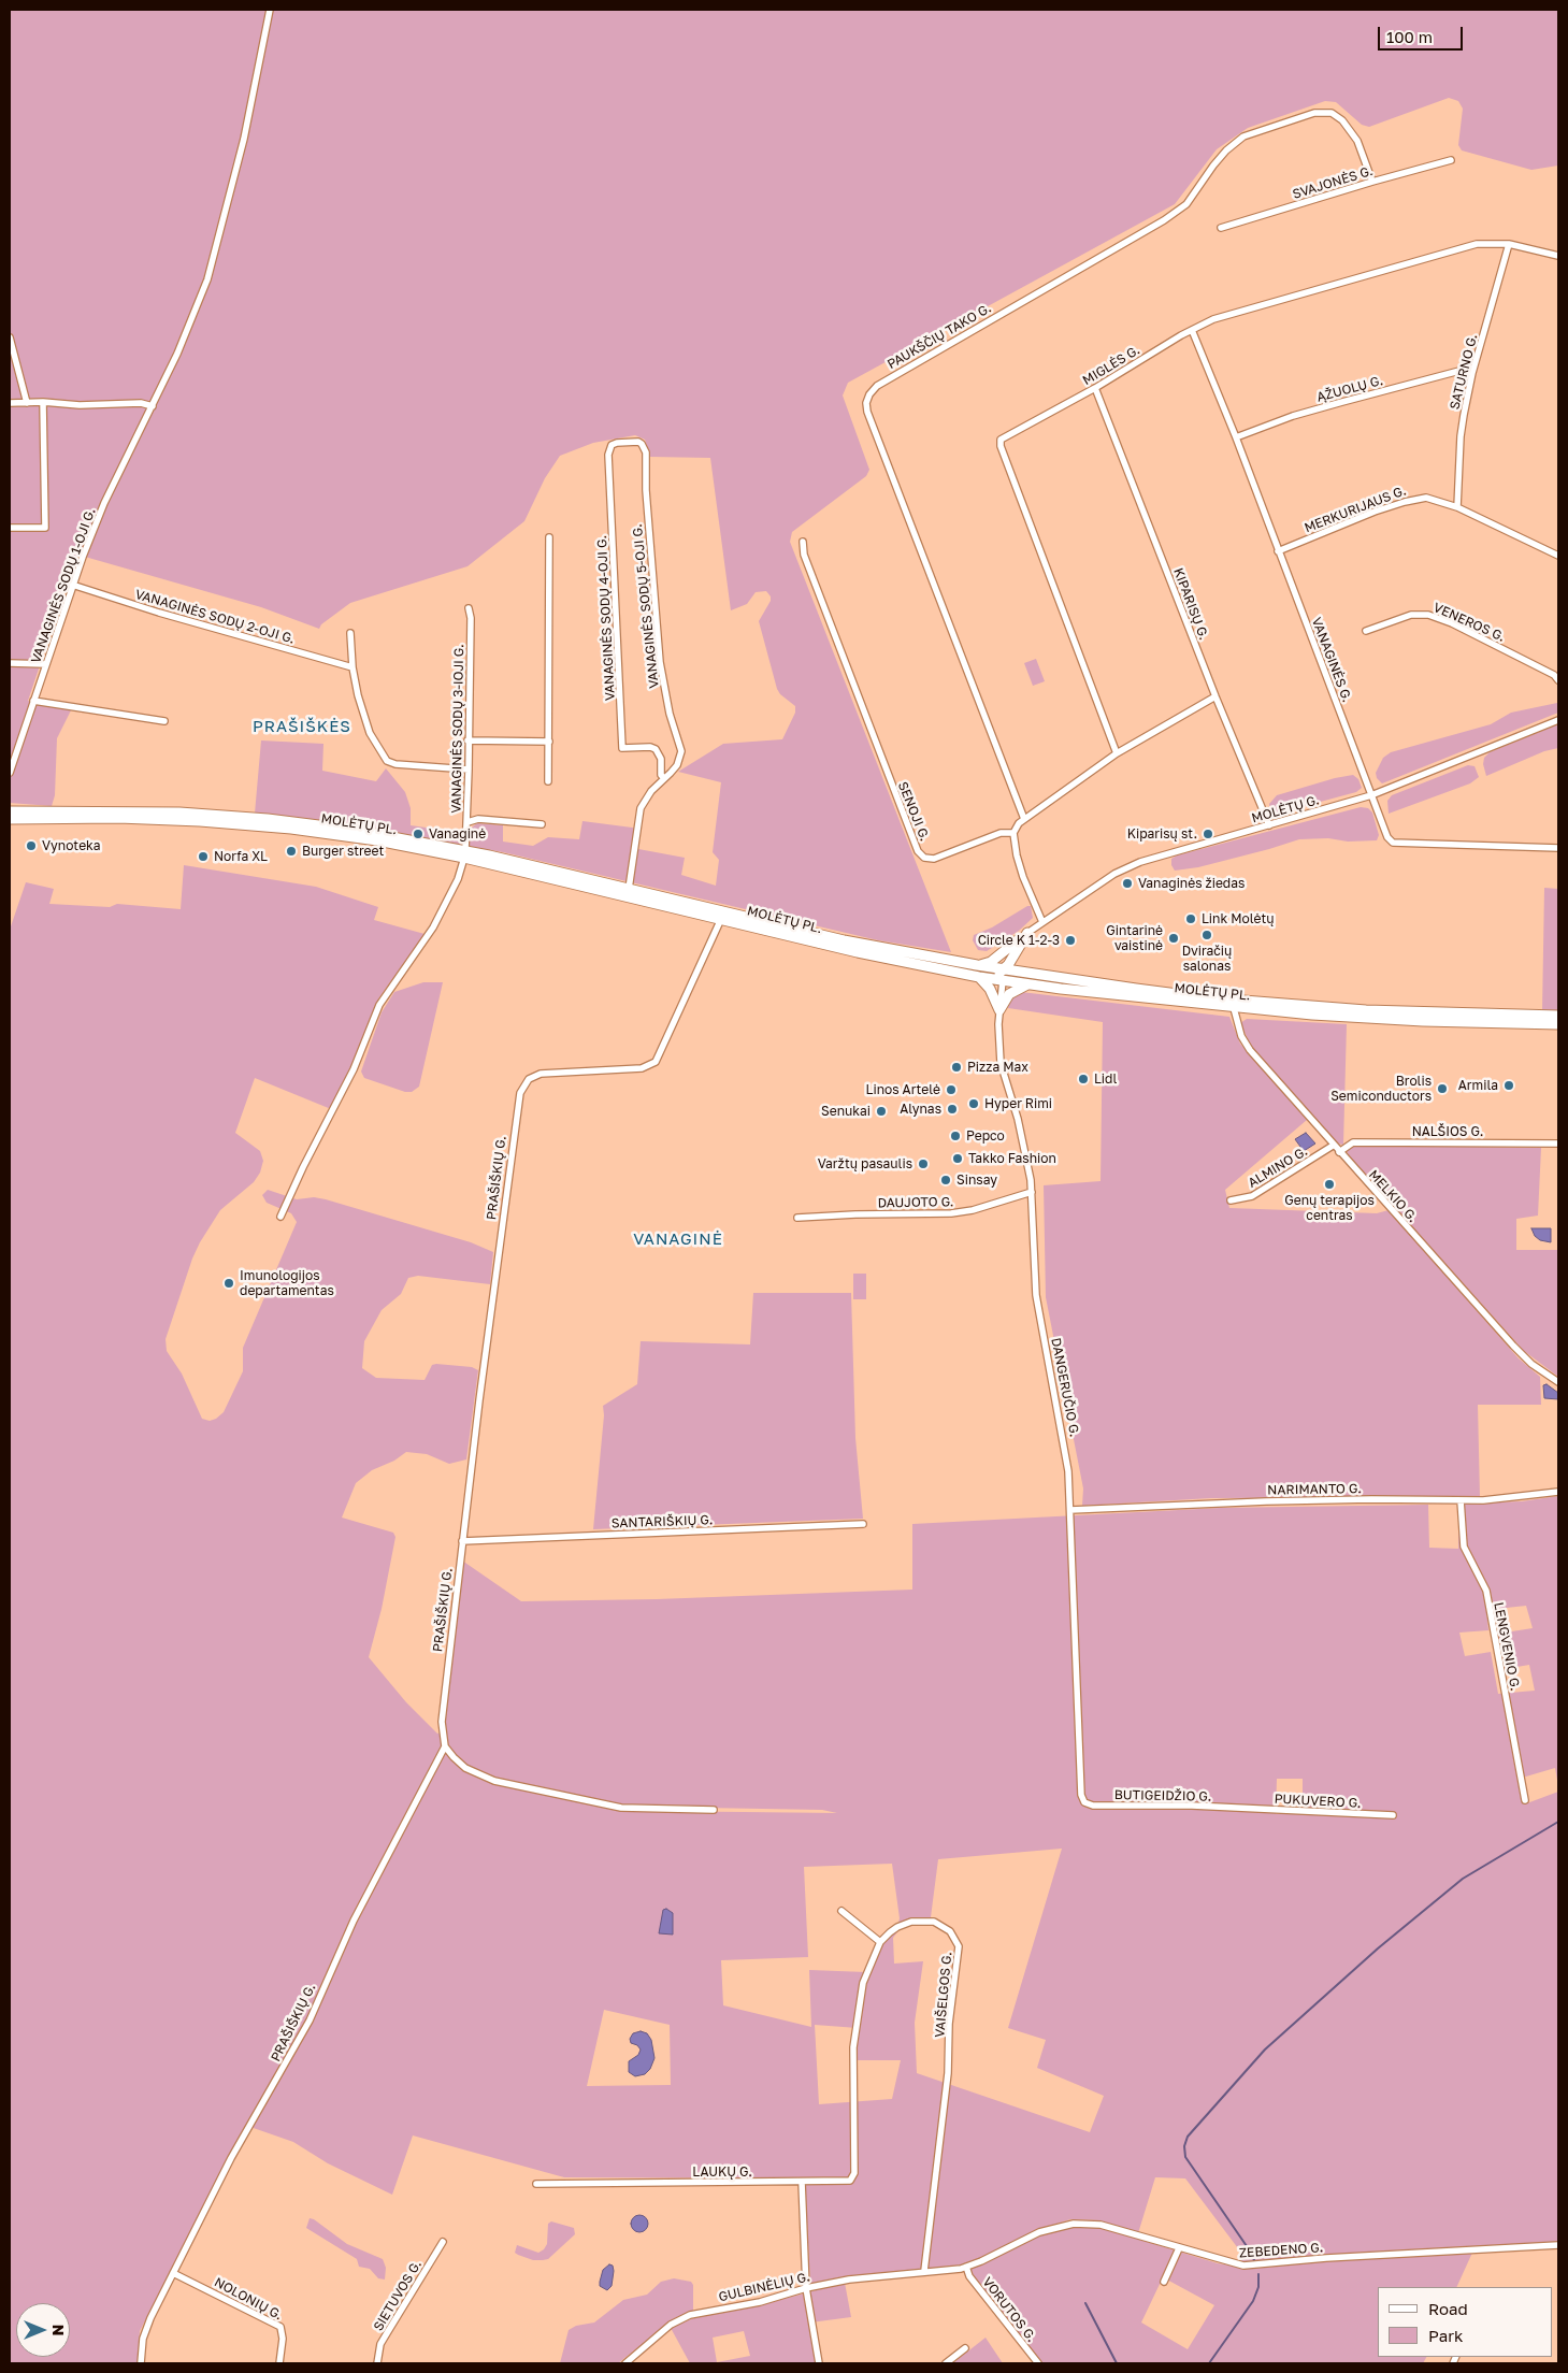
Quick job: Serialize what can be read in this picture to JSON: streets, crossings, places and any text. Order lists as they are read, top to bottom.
{
  "streets": {
    "highway": ["MOLĖTŲ PL."],
    "street": [
      "SVAJONĖS G.",
      "PAUKŠČIŲ TAKO G.",
      "MIGLĖS G.",
      "SATURNO G.",
      "ĄŽUOLŲ G.",
      "MERKURIJAUS G.",
      "VANAGINĖS SODŲ 1-OJI G.",
      "KIPARISŲ G.",
      "VANAGINĖS SODŲ 5-OJI G.",
      "VANAGINĖS SODŲ 2-OJI G.",
      "VANAGINĖS SODŲ 4-OJI G.",
      "VENEROS G.",
      "VANAGINĖS G.",
      "VANAGINĖS SODŲ 3-IOJI G.",
      "MOLĖTŲ G.",
      "SENOJI G.",
      "NALŠIOS G.",
      "ALMINO G.",
      "PRAŠIŠKIŲ G.",
      "MELKIO G.",
      "DAUJOTO G.",
      "DANGERUČIO G.",
      "NARIMANTO G.",
      "SANTARIŠKIŲ G.",
      "LENGVENIO G.",
      "BUTIGEIDŽIO G.",
      "PUKUVERO G.",
      "VAIŠELGOS G.",
      "LAUKŲ G.",
      "ZEBEDENO G.",
      "GULBINĖLIŲ G.",
      "SIETUVOS G.",
      "NOLONIŲ G.",
      "VORUTOS G."
    ]
  },
  "crossings": [
    ["SVAJONĖS G.", "PAUKŠČIŲ TAKO G."],
    ["MIGLĖS G.", "SATURNO G."],
    ["MIGLĖS G.", "KIPARISŲ G."],
    ["MIGLĖS G.", "VANAGINĖS G."],
    ["SATURNO G.", "ĄŽUOLŲ G."],
    ["SATURNO G.", "MERKURIJAUS G."],
    ["ĄŽUOLŲ G.", "VANAGINĖS G."],
    ["MERKURIJAUS G.", "VANAGINĖS G."],
    ["VANAGINĖS SODŲ 1-OJI G.", "VANAGINĖS SODŲ 2-OJI G."],
    ["KIPARISŲ G.", "MOLĖTŲ G."],
    ["VANAGINĖS SODŲ 5-OJI G.", "VANAGINĖS SODŲ 4-OJI G."],
    ["VANAGINĖS SODŲ 5-OJI G.", "MOLĖTŲ PL."],
    ["VANAGINĖS G.", "MOLĖTŲ G."],
    ["VANAGINĖS SODŲ 3-IOJI G.", "MOLĖTŲ PL."],
    ["MOLĖTŲ PL.", "PRAŠIŠKIŲ G."],
    ["MOLĖTŲ PL.", "MELKIO G."],
    ["MOLĖTŲ PL.", "DANGERUČIO G."],
    ["NALŠIOS G.", "MELKIO G."],
    ["ALMINO G.", "MELKIO G."],
    ["PRAŠIŠKIŲ G.", "SANTARIŠKIŲ G."],
    ["PRAŠIŠKIŲ G.", "NOLONIŲ G."],
    ["DAUJOTO G.", "DANGERUČIO G."],
    ["DANGERUČIO G.", "NARIMANTO G."],
    ["DANGERUČIO G.", "BUTIGEIDŽIO G."],
    ["NARIMANTO G.", "LENGVENIO G."],
    ["BUTIGEIDŽIO G.", "PUKUVERO G."],
    ["VAIŠELGOS G.", "ZEBEDENO G."],
    ["VAIŠELGOS G.", "GULBINĖLIŲ G."],
    ["ZEBEDENO G.", "GULBINĖLIŲ G."],
    ["ZEBEDENO G.", "VORUTOS G."]
  ],
  "districts": ["PRAŠIŠKĖS", "VANAGINĖ"],
  "places": [
    "Vanaginė",
    "Kiparisų st.",
    "Vynoteka",
    "Burger street",
    "Norfa XL",
    "Vanaginės žiedas",
    "Link Molėtų",
    "Dviračių salonas",
    "Gintarinė vaistinė",
    "Circle K 1-2-3",
    "Pizza Max",
    "Lidl",
    "Armila",
    "Brolis Semiconductors",
    "Linos Artelė",
    "Hyper Rimi",
    "Alynas",
    "Senukai",
    "Pepco",
    "Takko Fashion",
    "Varžtų pasaulis",
    "Sinsay",
    "Genų terapijos centras",
    "Imunologijos departamentas"
  ],
  "legend": ["Road", "Park"],
  "scale_bar": "100 m",
  "north": "right"
}
